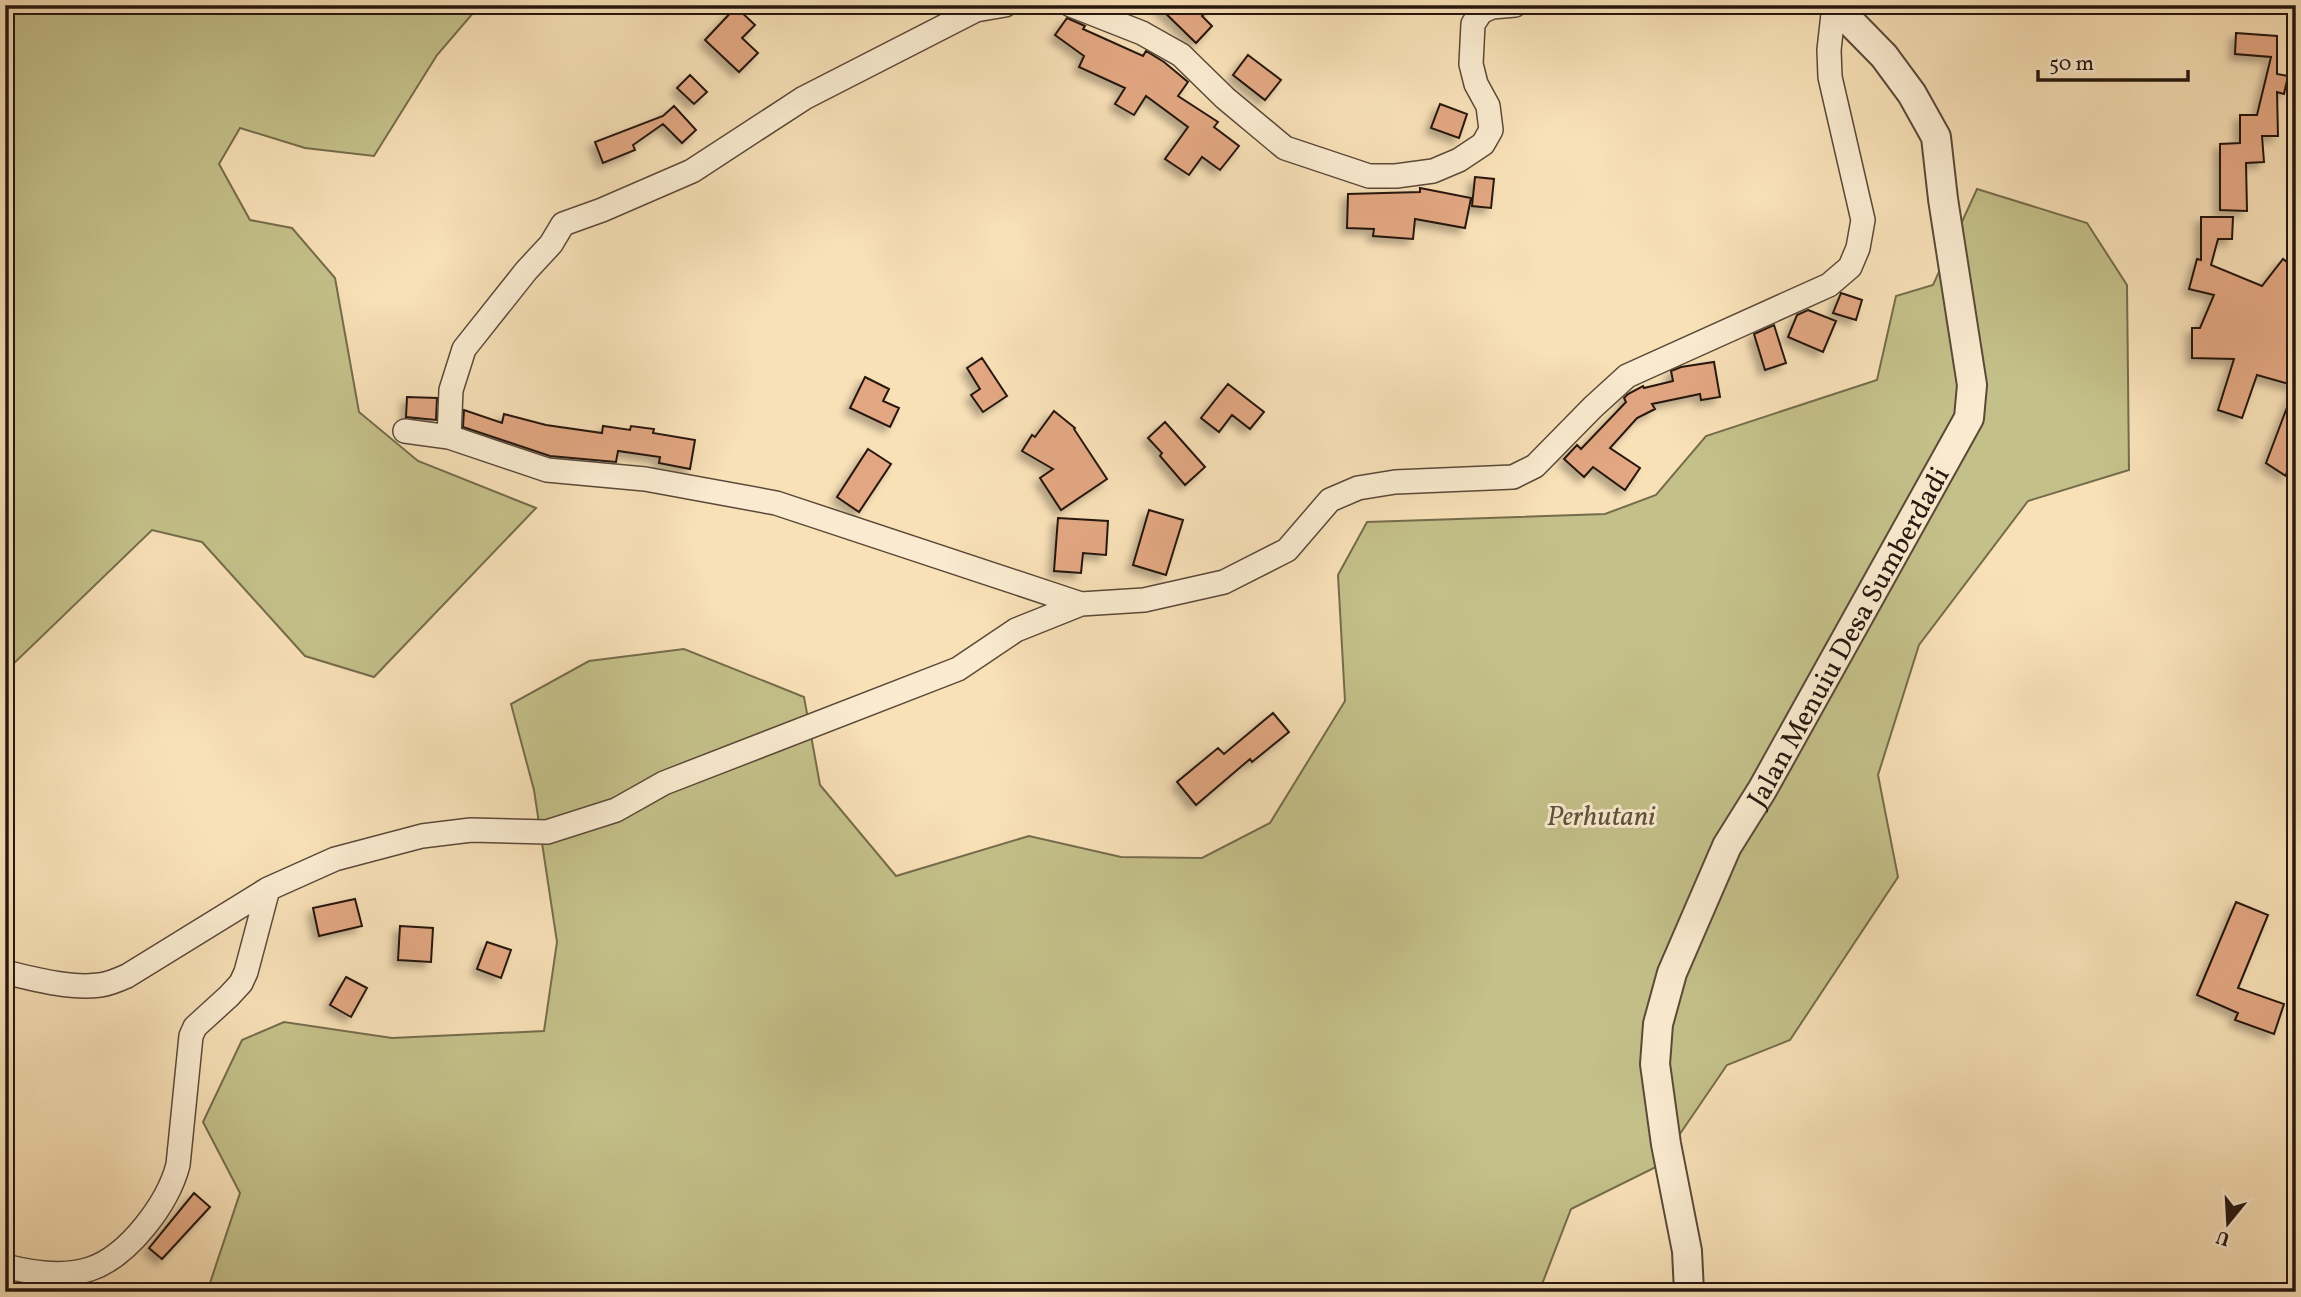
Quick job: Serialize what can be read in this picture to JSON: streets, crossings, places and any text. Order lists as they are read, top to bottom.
{
  "streets": {
    "street": ["Jalan Menuiu Desa Sumberdadi"]
  },
  "parks": ["Perhutani"],
  "scale_bar": "50 m",
  "north": "bottom"
}
